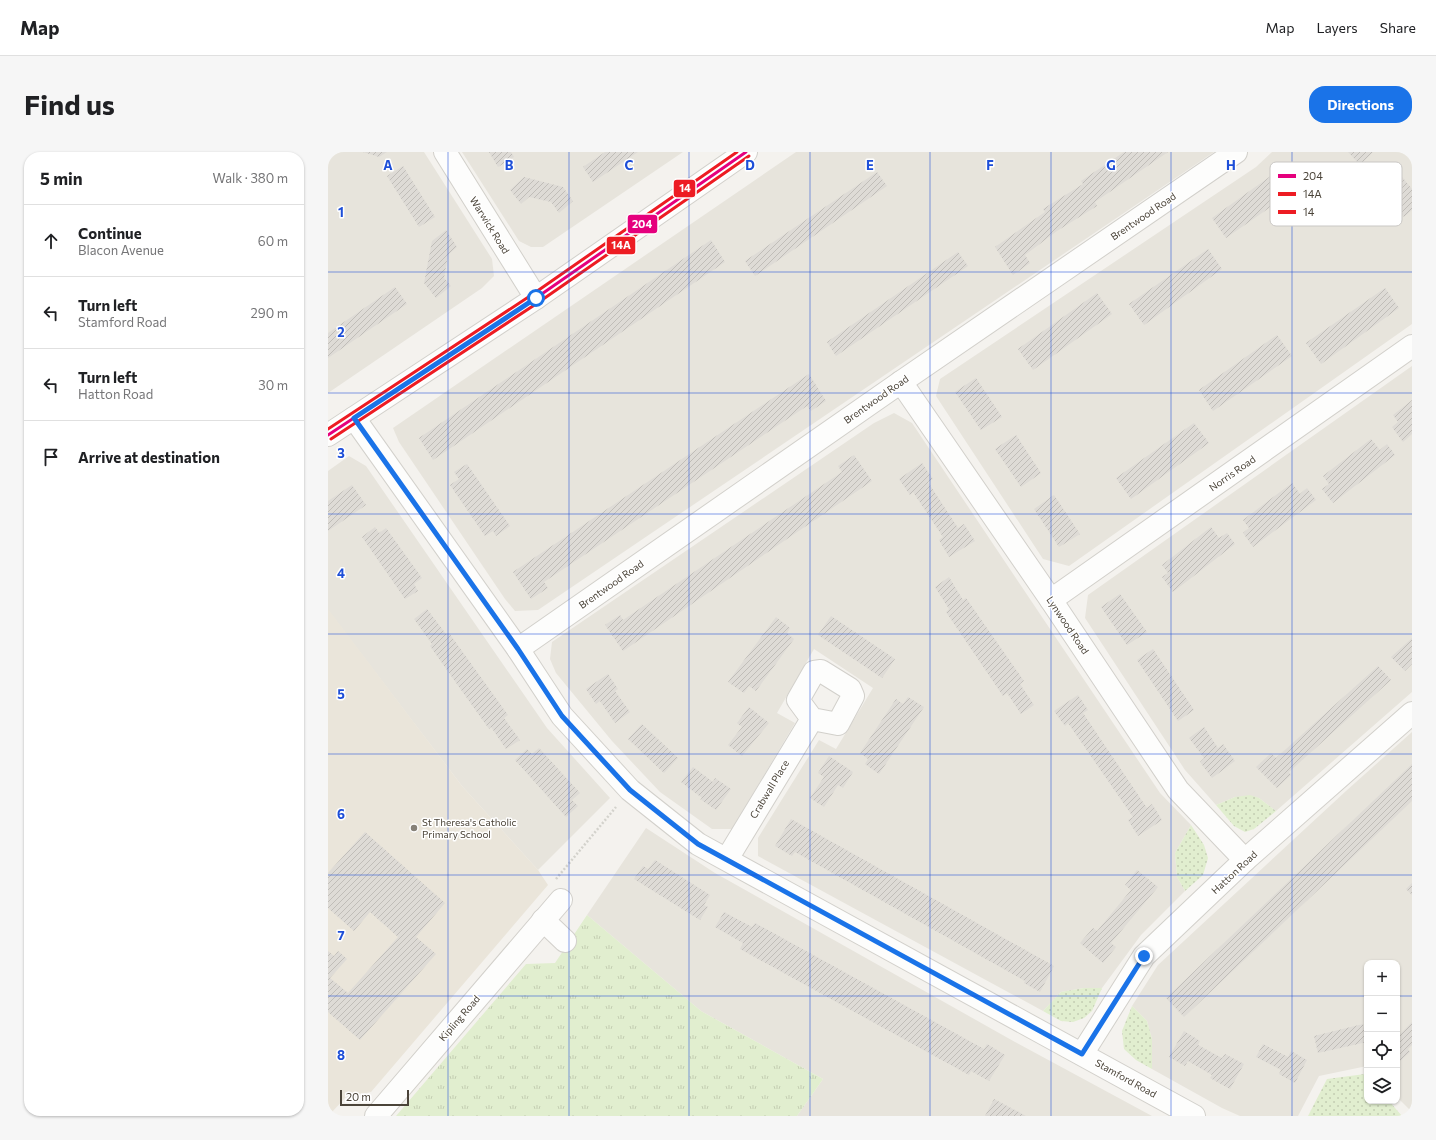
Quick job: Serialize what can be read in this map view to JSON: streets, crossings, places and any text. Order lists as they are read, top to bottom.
{
  "streets": {
    "street": [
      "Brentwood Road",
      "Warwick Road",
      "Norris Road",
      "Lynwood Road",
      "Crabwall Place",
      "Hatton Road",
      "Kipling Road",
      "Stamford Road"
    ]
  },
  "crossings": [
    ["Brentwood Road", "Lynwood Road"],
    ["Brentwood Road", "Stamford Road"],
    ["Norris Road", "Lynwood Road"],
    ["Lynwood Road", "Hatton Road"],
    ["Crabwall Place", "Stamford Road"],
    ["Hatton Road", "Stamford Road"]
  ],
  "places": ["St Theresa's Catholic Primary School"],
  "lines": ["transit line 204", "transit line 14", "transit line 14A"],
  "legend": ["204", "14A", "14"],
  "scale_bar": "20 m",
  "page": {
    "header": "Map",
    "nav": ["Map", "Layers", "Share"],
    "buttons": "Directions",
    "title": "Find us",
    "heading": ["5 min", "Walk · 380 m"],
    "list": [
      ["Continue", "Blacon Avenue", "60 m"],
      ["Turn left", "Stamford Road", "290 m"],
      ["Turn left", "Hatton Road", "30 m"],
      "Arrive at destination"
    ],
    "map_buttons": ["+", "−"],
    "scale": "20 m"
  },
  "grid": {
    "columns": [
      "A",
      "B",
      "C",
      "D",
      "E",
      "F",
      "G",
      "H"
    ],
    "rows": [
      "1",
      "2",
      "3",
      "4",
      "5",
      "6",
      "7",
      "8"
    ]
  }
}
